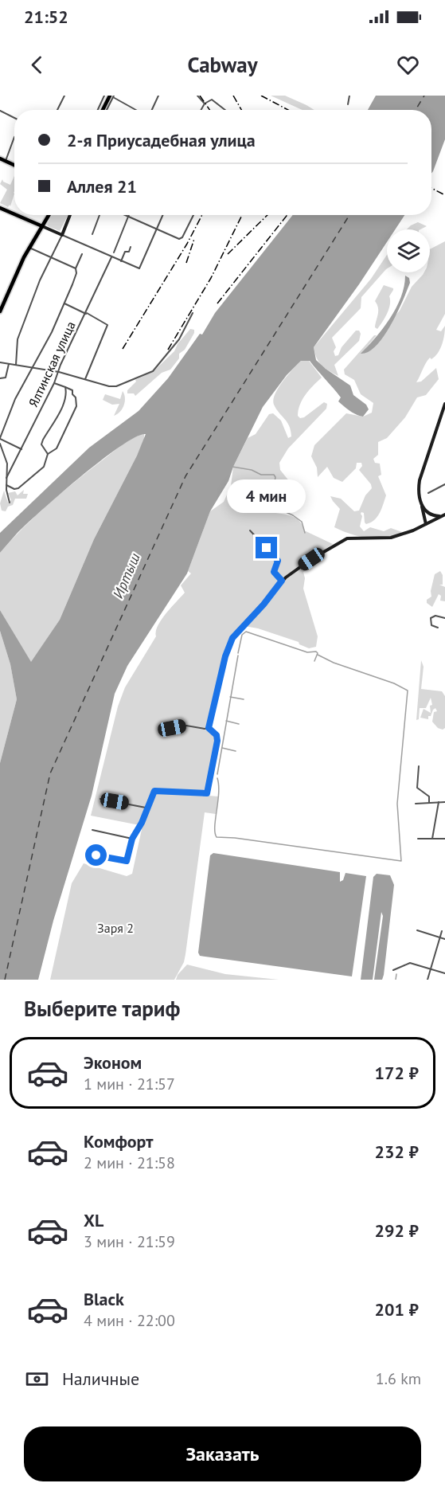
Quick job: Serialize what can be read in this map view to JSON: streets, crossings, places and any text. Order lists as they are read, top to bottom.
{
  "streets": {
    "street": ["Ялтинская улица"]
  },
  "water": ["Иртыш"],
  "parks": ["Заря 2"],
  "page": {
    "status": "21:52",
    "header": "Cabway",
    "banner": ["2-я Приусадебная улица", "Аллея 21"],
    "bubble": "4 мин",
    "heading": "Выберите тариф",
    "list": [
      {
        "name": "Эконом",
        "note": "1 мин · 21:57",
        "value": "172 ₽"
      },
      {
        "name": "Комфорт",
        "note": "2 мин · 21:58",
        "value": "232 ₽"
      },
      {
        "name": "XL",
        "note": "3 мин · 21:59",
        "value": "292 ₽"
      },
      {
        "name": "Black",
        "note": "4 мин · 22:00",
        "value": "201 ₽"
      }
    ],
    "pay": ["Наличные", "1.6 km"],
    "buttons": "Заказать"
  }
}
